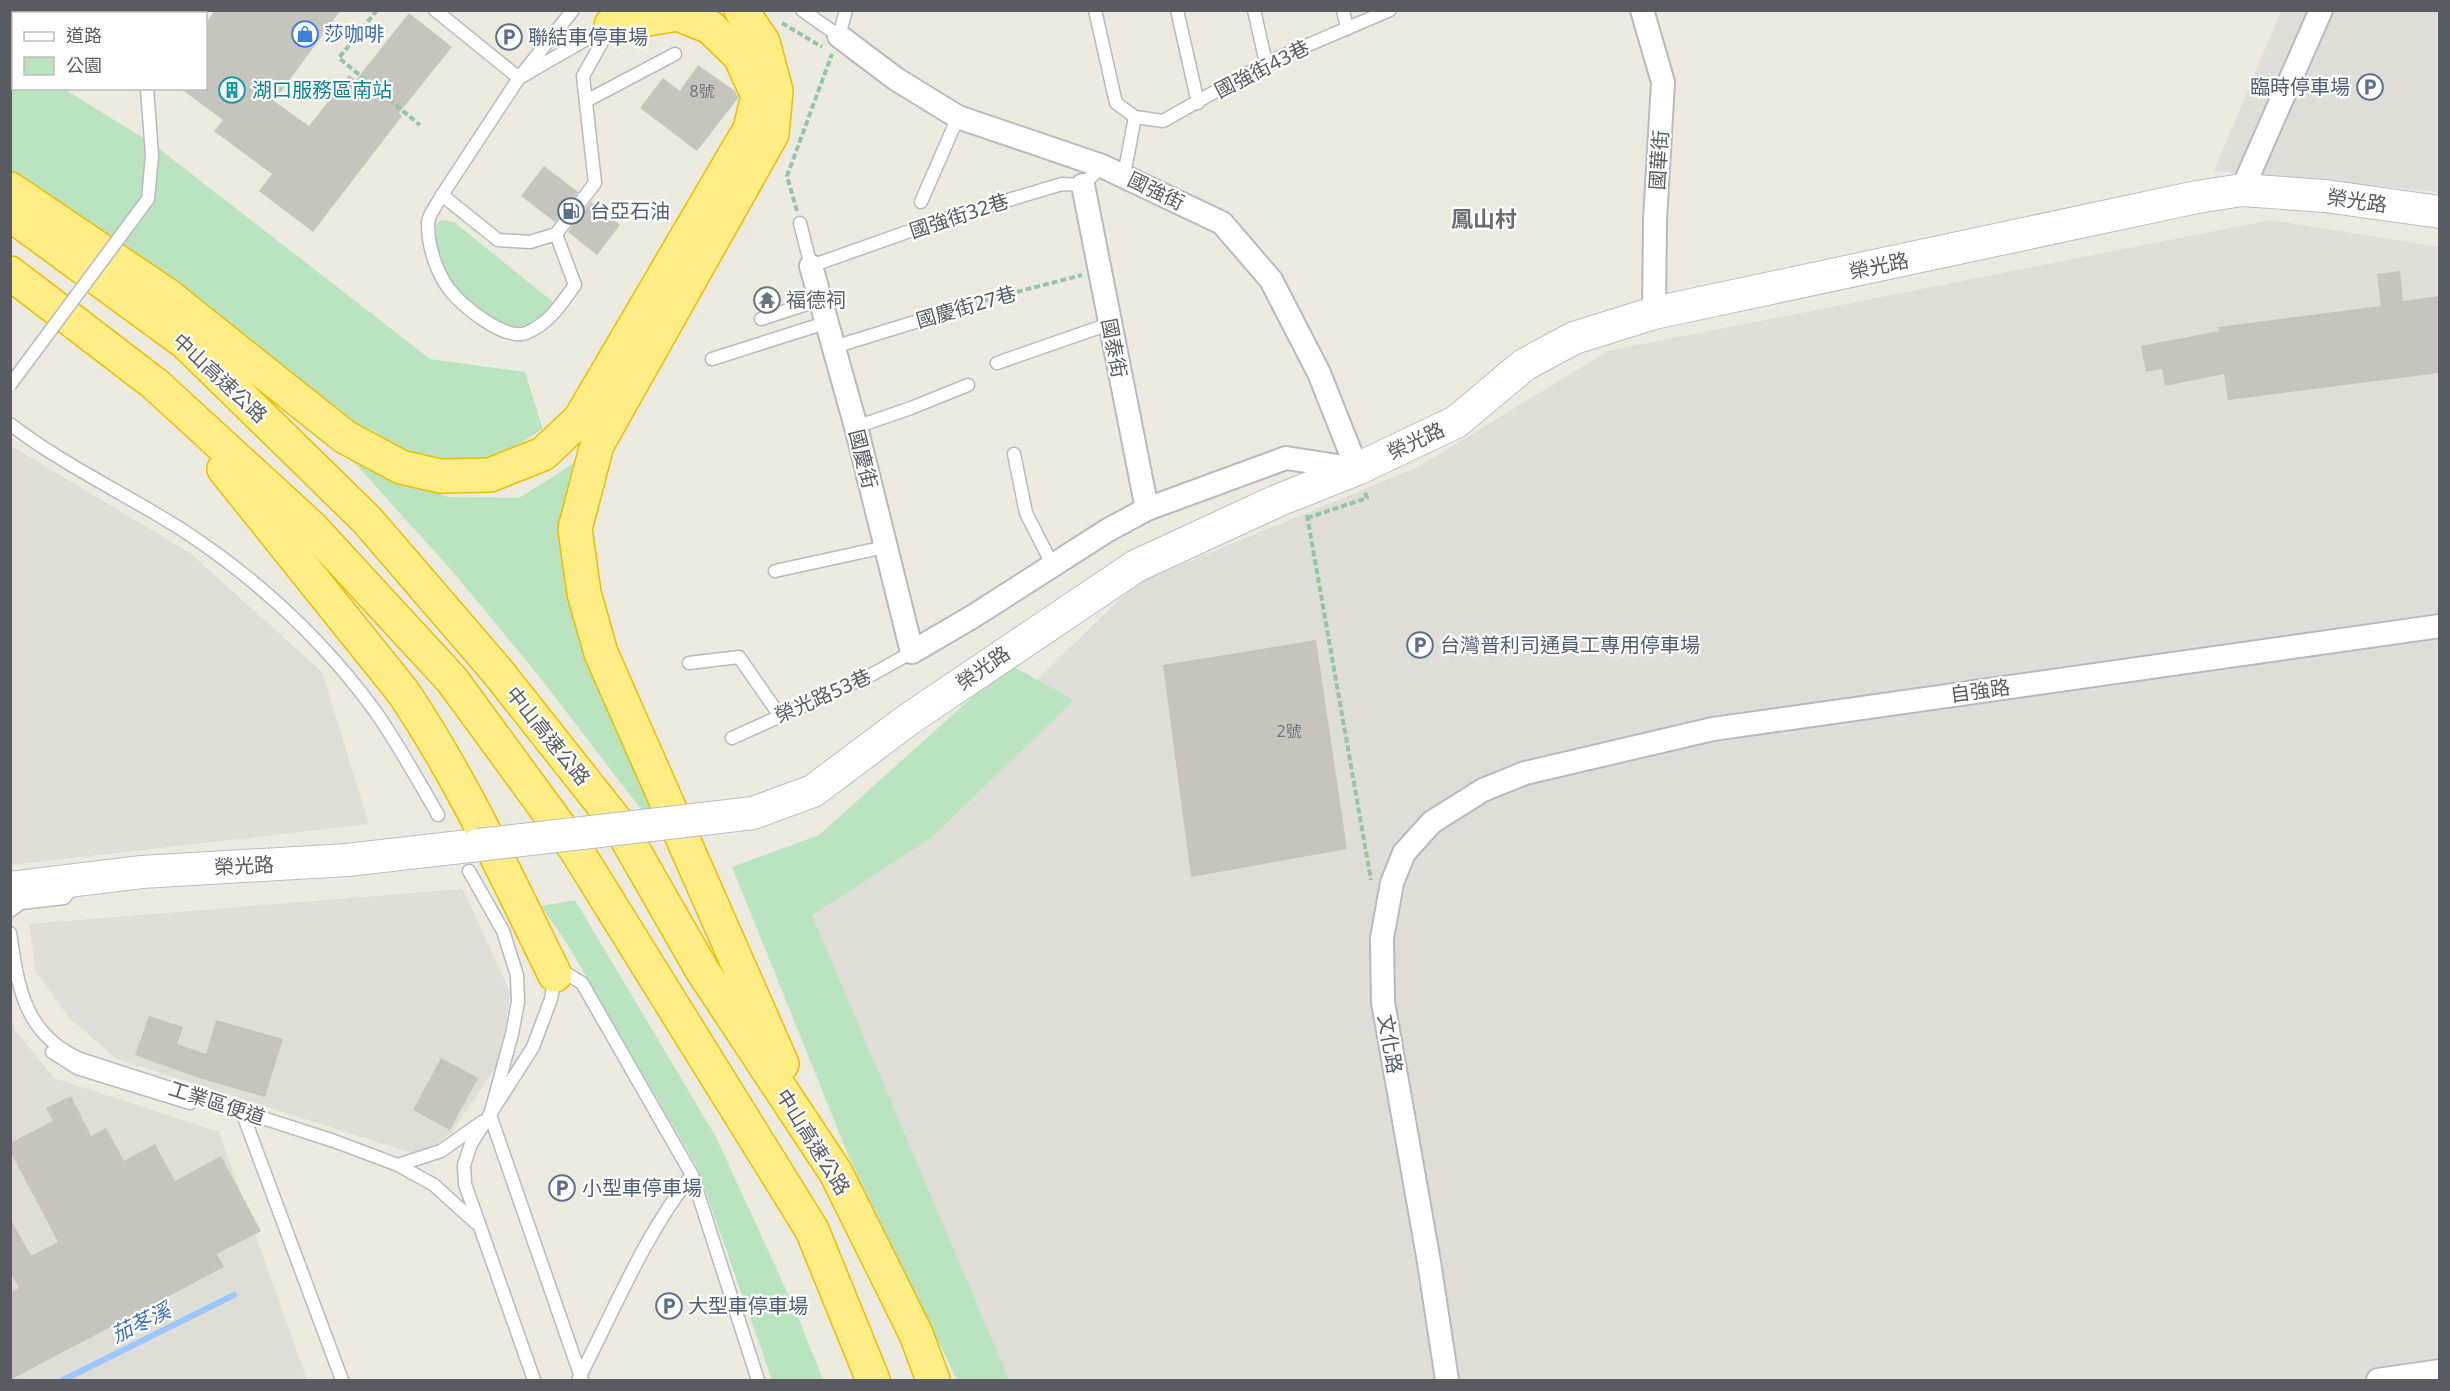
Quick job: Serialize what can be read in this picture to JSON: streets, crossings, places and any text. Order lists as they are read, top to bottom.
{
  "streets": {
    "highway": ["中山高速公路"],
    "street": [
      "國華街",
      "國強街",
      "榮光路",
      "國泰街",
      "國慶街",
      "自強路",
      "文化路"
    ],
    "lane": [
      "國強街43巷",
      "國強街32巷",
      "國慶街27巷",
      "榮光路53巷",
      "工業區便道"
    ]
  },
  "crossings": [
    ["國華街", "榮光路"],
    ["國強街", "榮光路"],
    ["國強街32巷", "國泰街"],
    ["國強街32巷", "國慶街"],
    ["國慶街27巷", "國泰街"],
    ["國慶街27巷", "國慶街"],
    ["國慶街", "榮光路53巷"],
    ["自強路", "文化路"]
  ],
  "districts": ["鳳山村"],
  "water": ["茄苳溪"],
  "places": {
    "shop": ["莎咖啡"],
    "parking": [
      "聯結車停車場",
      "臨時停車場",
      "台灣普利司通員工專用停車場",
      "小型車停車場",
      "大型車停車場"
    ],
    "building": ["湖口服務區南站"],
    "fuel station": ["台亞石油"],
    "temple": ["福德祠"]
  },
  "house_numbers": ["8號", "2號"],
  "legend": ["道路", "公園"]
}
